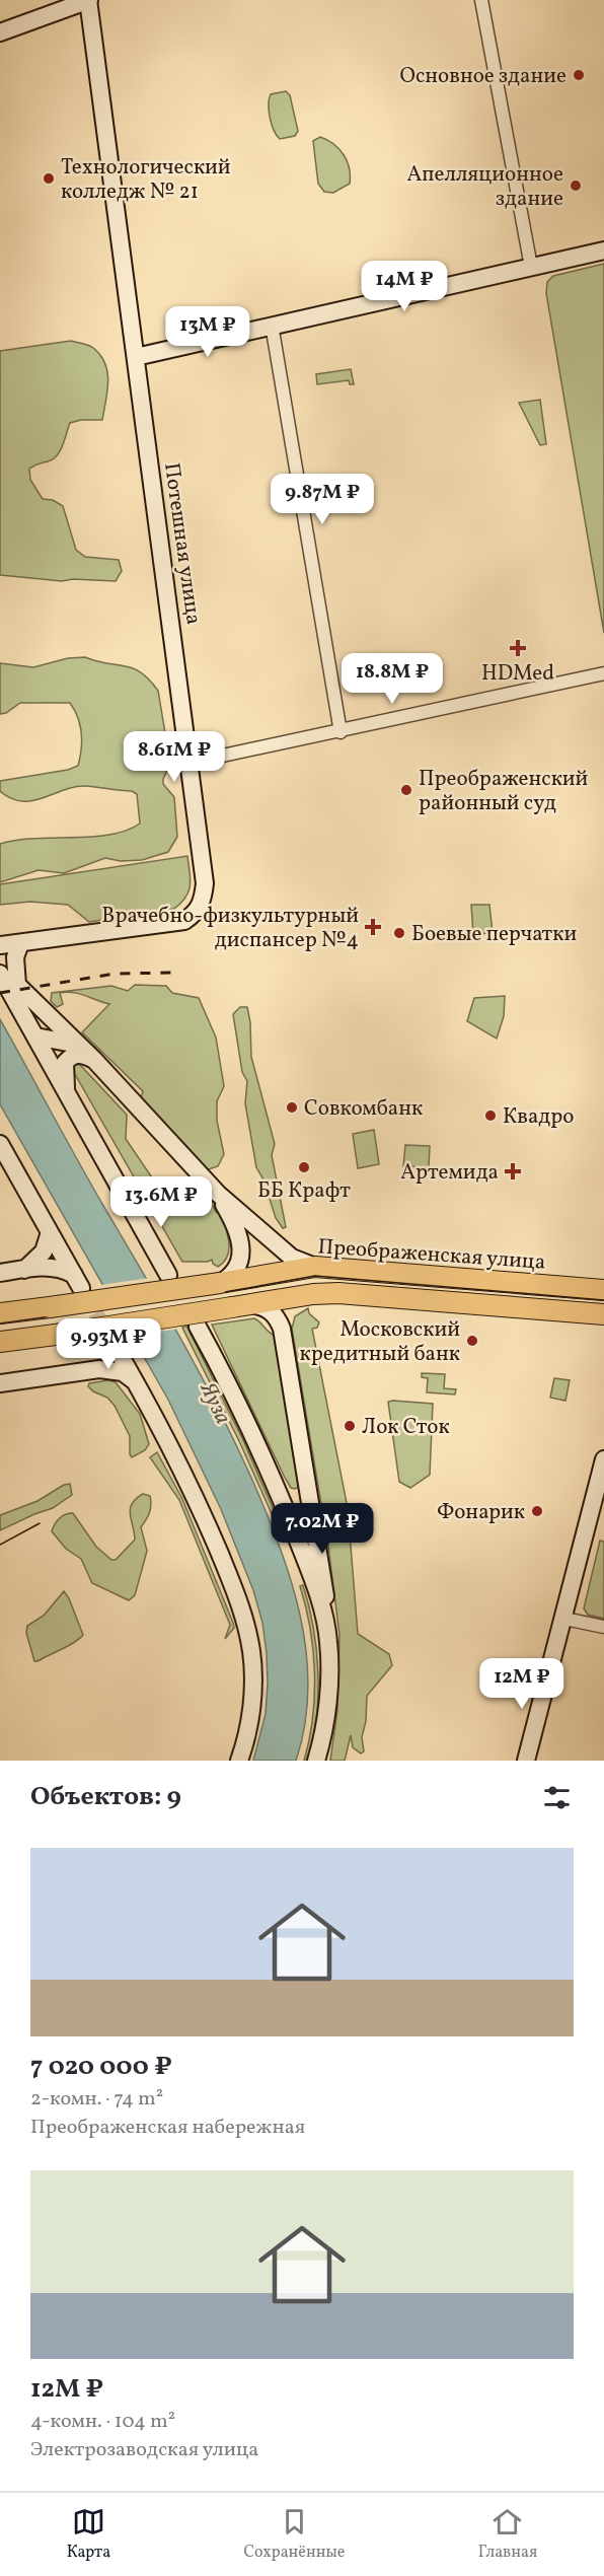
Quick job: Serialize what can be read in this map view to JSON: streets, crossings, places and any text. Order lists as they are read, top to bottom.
{
  "streets": {
    "main road": ["Потешная улица", "Преображенская улица"]
  },
  "water": ["Яуза"],
  "places": {
    "other": [
      "Основное здание",
      "Технологический колледж № 21",
      "Апелляционное здание",
      "Преображенский районный суд",
      "Боевые перчатки",
      "Совкомбанк",
      "Квадро",
      "ББ Крафт",
      "Московский кредитный банк",
      "Лок Сток",
      "Фонарик"
    ],
    "health": ["HDMed", "Врачебно-физкультурный диспансер №4", "Артемида"]
  },
  "page": {
    "price": [
      "14M ₽",
      "13M ₽",
      "9.87M ₽",
      "18.8M ₽",
      "8.61M ₽",
      "13.6M ₽",
      "9.93M ₽",
      "7.02M ₽",
      "12M ₽"
    ],
    "heading": "Объектов: 9",
    "list": [
      {
        "name": "7 020 000 ₽",
        "note": "2-комн. · 74 m² · Преображенская набережная"
      },
      {
        "name": "12M ₽",
        "note": "4-комн. · 104 m² · Электрозаводская улица"
      }
    ],
    "tabs": ["Карта", "Сохранённые", "Главная"]
  }
}
